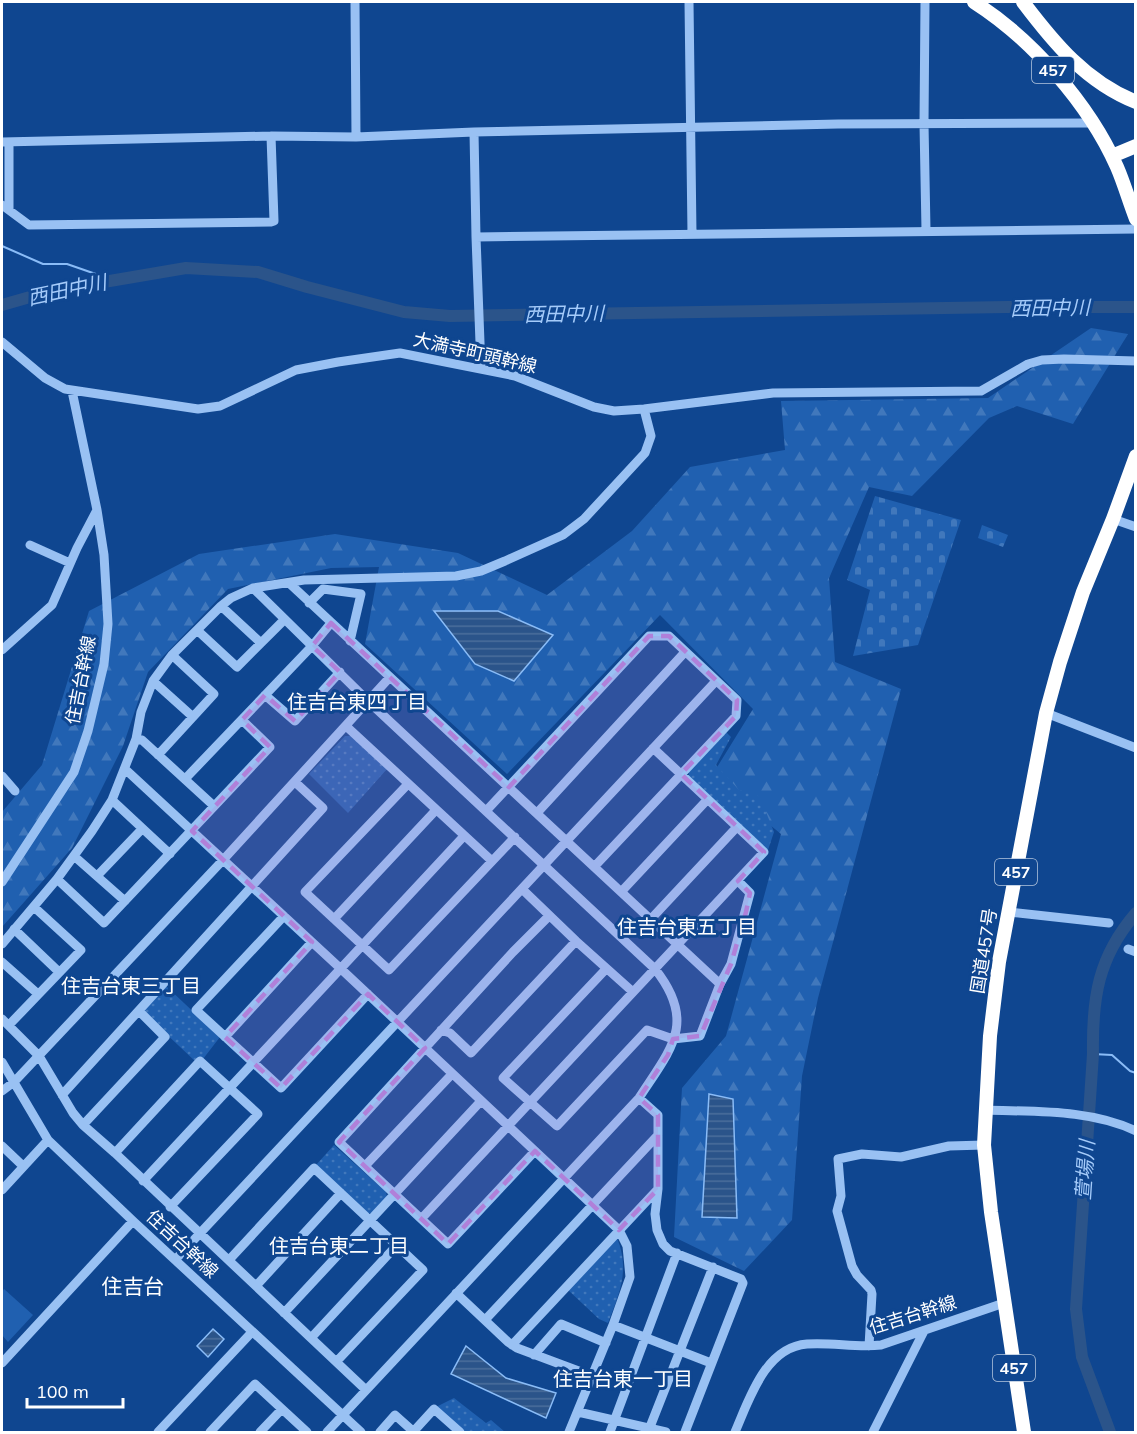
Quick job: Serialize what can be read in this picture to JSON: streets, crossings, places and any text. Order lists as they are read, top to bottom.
{
  "streets": {
    "highway": ["457", "国道457号"],
    "street": ["大満寺町頭幹線", "住吉台幹線"]
  },
  "crossings": [
    ["大満寺町頭幹線", "住吉台幹線"],
    ["住吉台幹線", "国道457号"]
  ],
  "districts": [
    "住吉台東四丁目",
    "住吉台東五丁目",
    "住吉台東三丁目",
    "住吉台東二丁目",
    "住吉台",
    "住吉台東一丁目"
  ],
  "water": ["西田中川", "萱場川"],
  "scale_bar": "100 m"
}
